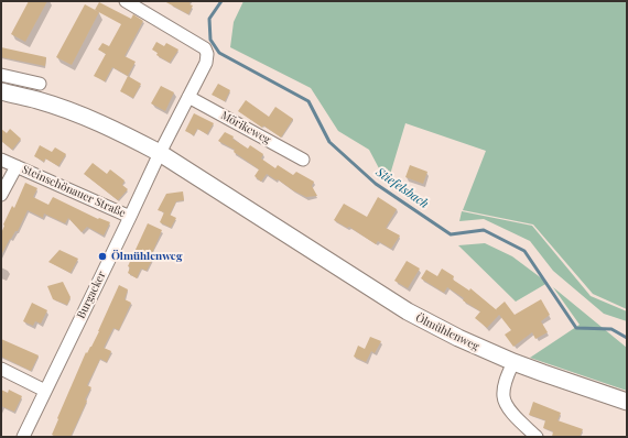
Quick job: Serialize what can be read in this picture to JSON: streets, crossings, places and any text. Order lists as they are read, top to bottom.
{
  "streets": {
    "main road": ["Ölmühlenweg"],
    "street": ["Mörikeweg", "Steinschönauer Straße", "Burgacker"]
  },
  "crossings": [
    ["Steinschönauer Straße", "Burgacker"],
    ["Burgacker", "Ölmühlenweg"]
  ],
  "water": ["Stiefelsbach"],
  "places": ["Ölmühlenweg"]
}
